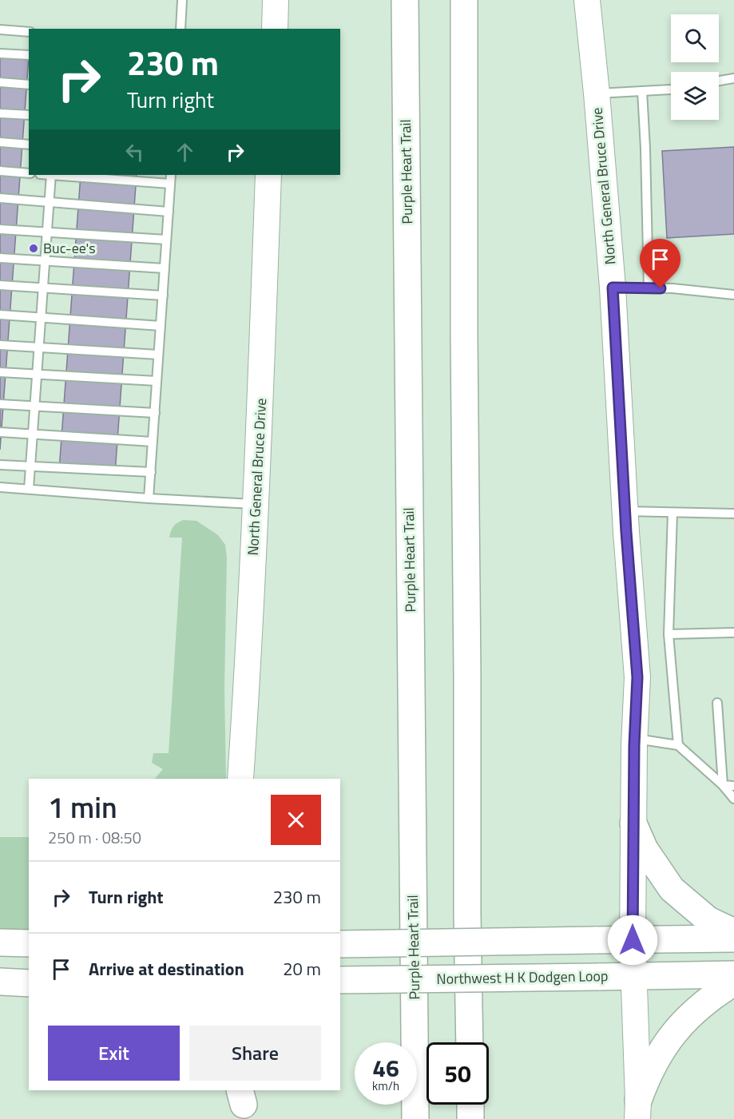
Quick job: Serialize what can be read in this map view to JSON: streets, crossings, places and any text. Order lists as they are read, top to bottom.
{
  "streets": {
    "highway": ["Purple Heart Trail", "Northwest H K Dodgen Loop"],
    "main road": ["North General Bruce Drive"]
  },
  "crossings": [
    ["North General Bruce Drive", "Northwest H K Dodgen Loop"]
  ],
  "places": ["Buc-ee's"],
  "page": {
    "turn": ["230 m", "Turn right"],
    "heading": ["1 min", "250 m · 08:50"],
    "list": [
      {
        "name": "Turn right",
        "value": "230 m"
      },
      {
        "name": "Arrive at destination",
        "value": "20 m"
      }
    ],
    "buttons": ["Exit", "Share"],
    "speed": "46 km/h",
    "limit": "50"
  }
}
